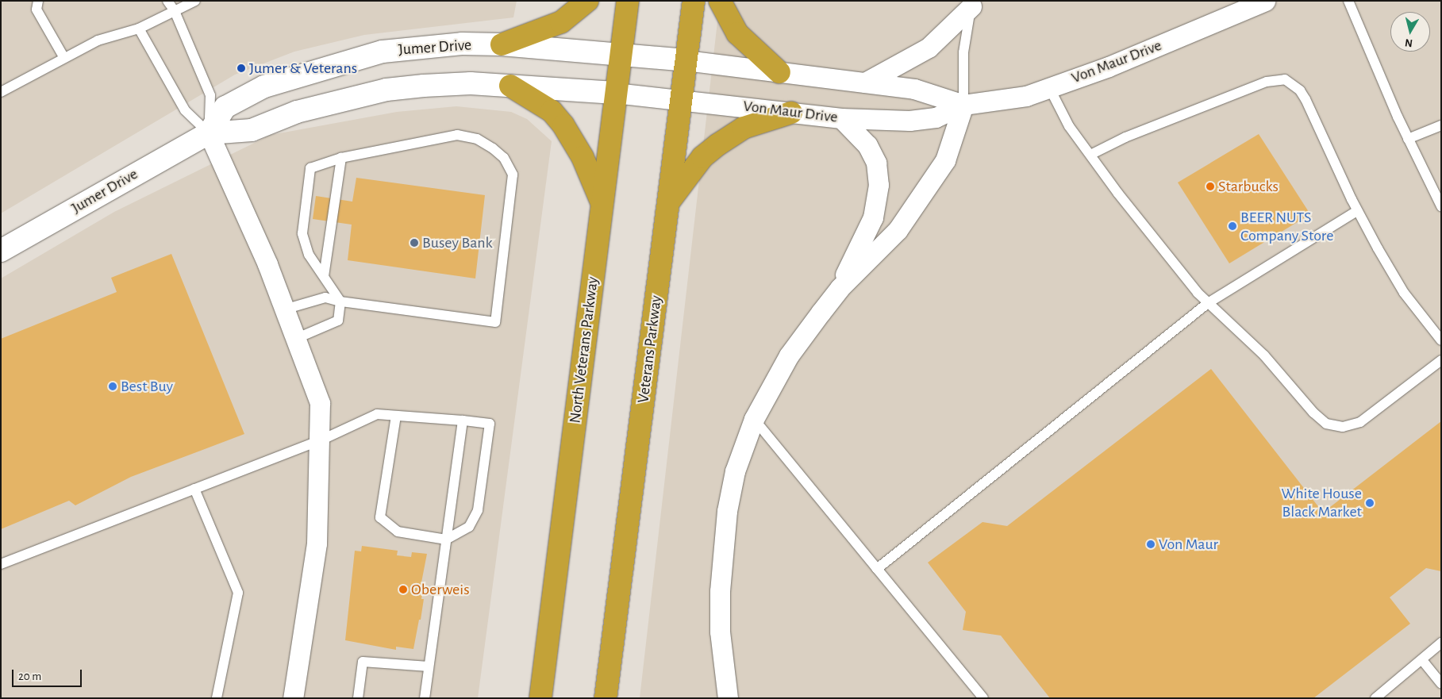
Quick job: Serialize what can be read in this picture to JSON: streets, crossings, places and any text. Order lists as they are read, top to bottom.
{
  "streets": {
    "highway": ["Veterans Parkway", "North Veterans Parkway"],
    "street": ["Jumer Drive", "Von Maur Drive"]
  },
  "crossings": [
    ["Jumer Drive", "Von Maur Drive"],
    ["Jumer Drive", "Veterans Parkway"],
    ["Jumer Drive", "North Veterans Parkway"],
    ["Von Maur Drive", "Veterans Parkway"],
    ["Von Maur Drive", "North Veterans Parkway"]
  ],
  "places": [
    "Jumer & Veterans",
    "Starbucks",
    "BEER NUTS Company Store",
    "Busey Bank",
    "Best Buy",
    "White House Black Market",
    "Von Maur",
    "Oberweis"
  ],
  "scale_bar": "20 m",
  "north": "bottom"
}
